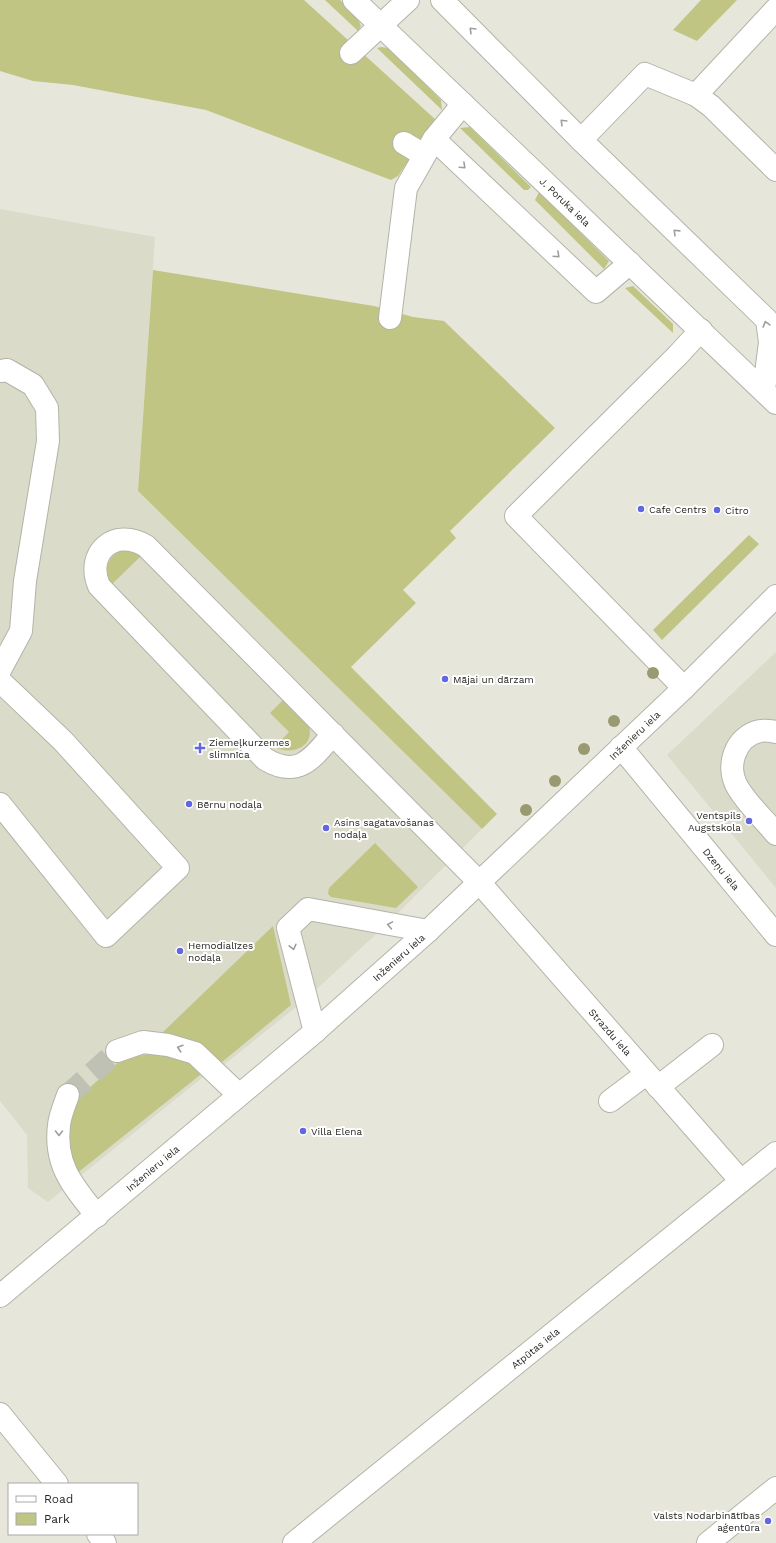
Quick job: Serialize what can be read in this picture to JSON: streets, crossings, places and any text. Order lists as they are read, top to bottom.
{
  "streets": {
    "street": [
      "J. Poruka iela",
      "Inženieru iela",
      "Dzeņu iela",
      "Strazdu iela",
      "Atpūtas iela"
    ]
  },
  "crossings": [
    ["Inženieru iela", "Dzeņu iela"],
    ["Inženieru iela", "Strazdu iela"],
    ["Strazdu iela", "Atpūtas iela"]
  ],
  "places": {
    "other": [
      "Cafe Centrs",
      "Citro",
      "Mājai un dārzam",
      "Bērnu nodaļa",
      "Ventspils Augstskola",
      "Asins sagatavošanas nodaļa",
      "Hemodialīzes nodaļa",
      "Villa Elena",
      "Valsts Nodarbinātības aģentūra"
    ],
    "health": ["Ziemeļkurzemes slimnīca"]
  },
  "legend": ["Road", "Park"]
}
